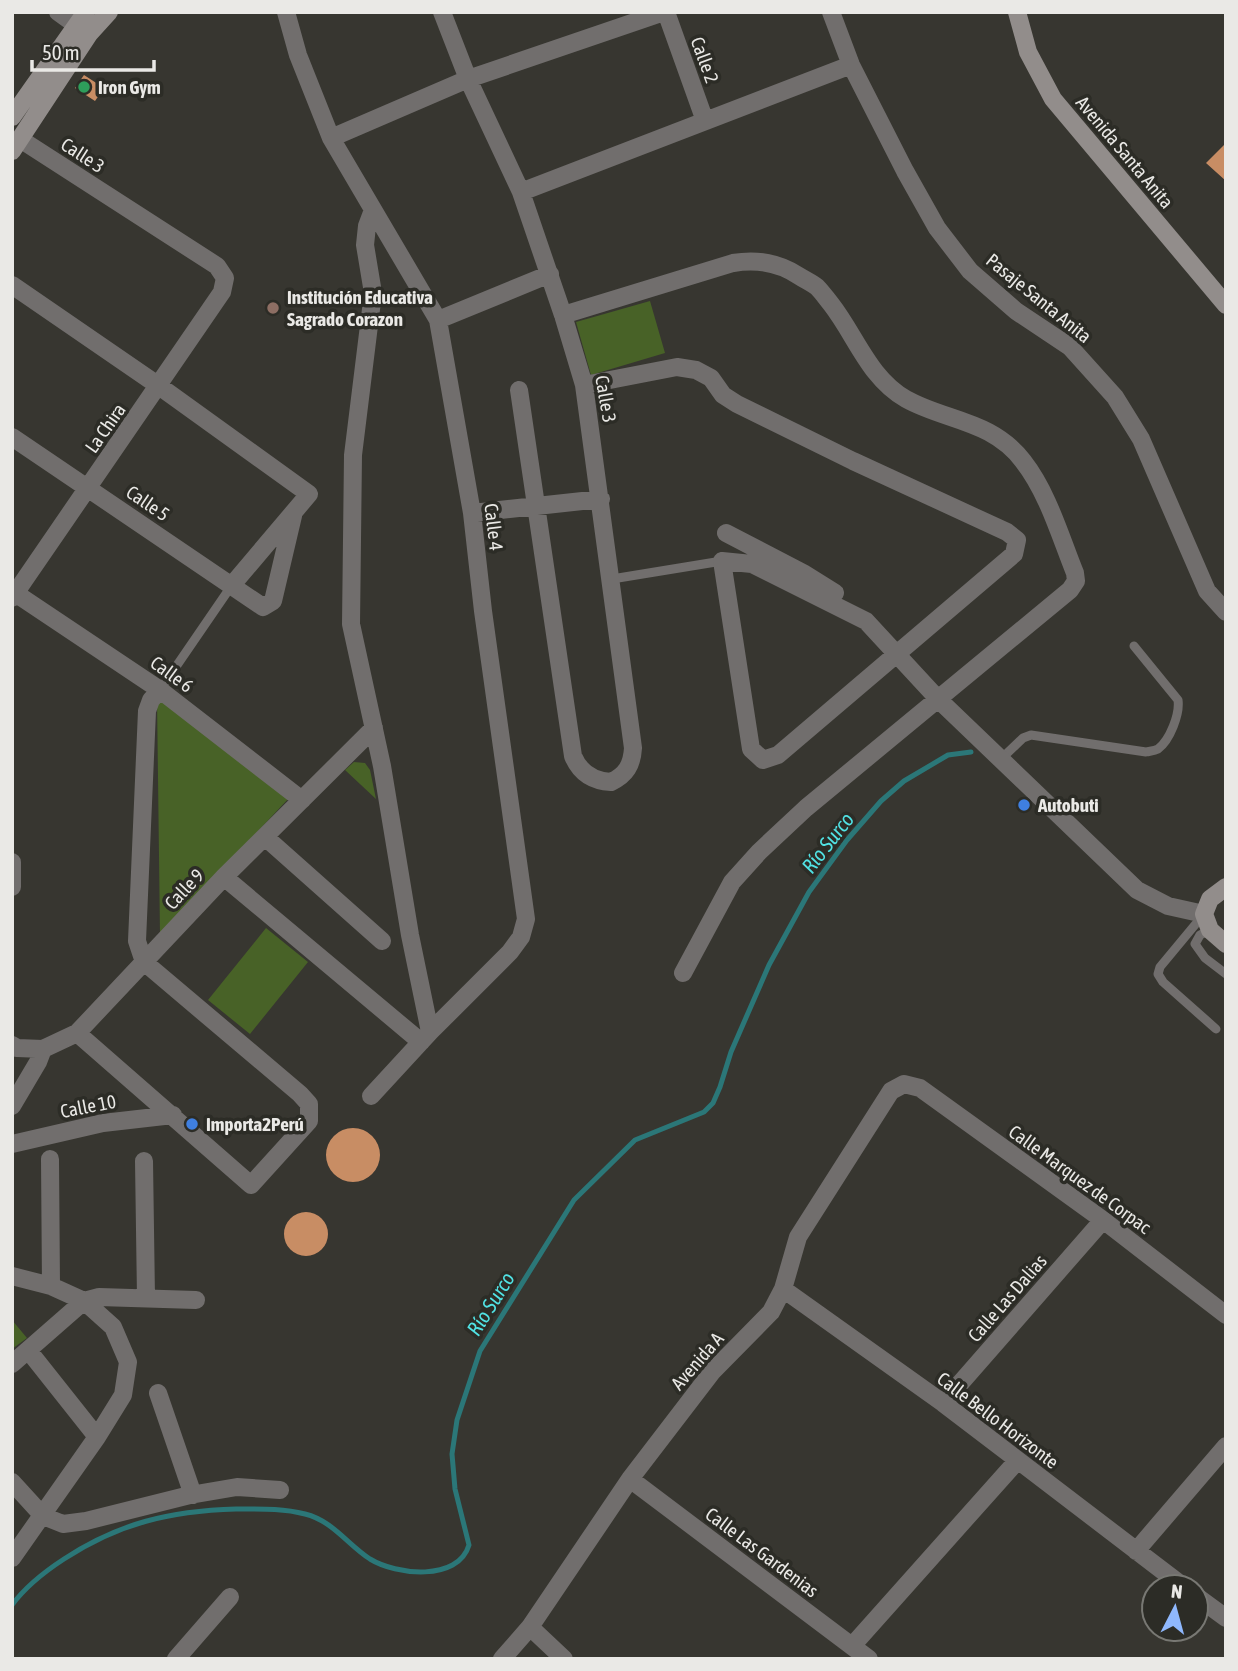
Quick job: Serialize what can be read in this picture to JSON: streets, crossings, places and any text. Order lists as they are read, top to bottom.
{
  "streets": {
    "street": [
      "Calle 2",
      "Avenida Santa Anita",
      "Calle 3",
      "Pasaje Santa Anita",
      "La Chira",
      "Calle 5",
      "Calle 4",
      "Calle 6",
      "Calle 9",
      "Calle 10",
      "Calle Marquez de Corpac",
      "Calle Las Dalias",
      "Avenida A",
      "Calle Bello Horizonte",
      "Calle Las Gardenias"
    ]
  },
  "crossings": [
    ["Calle 3", "La Chira"],
    ["La Chira", "Calle 5"],
    ["La Chira", "Calle 6"],
    ["Calle 6", "Calle 9"],
    ["Calle Marquez de Corpac", "Calle Las Dalias"],
    ["Calle Marquez de Corpac", "Avenida A"],
    ["Calle Las Dalias", "Calle Bello Horizonte"],
    ["Avenida A", "Calle Bello Horizonte"],
    ["Avenida A", "Calle Las Gardenias"]
  ],
  "water": ["Río Surco"],
  "places": [
    "Iron Gym",
    "Institución Educativa Sagrado Corazon",
    "Autobuti",
    "Importa2Perú"
  ],
  "scale_bar": "50 m",
  "north": "top"
}
